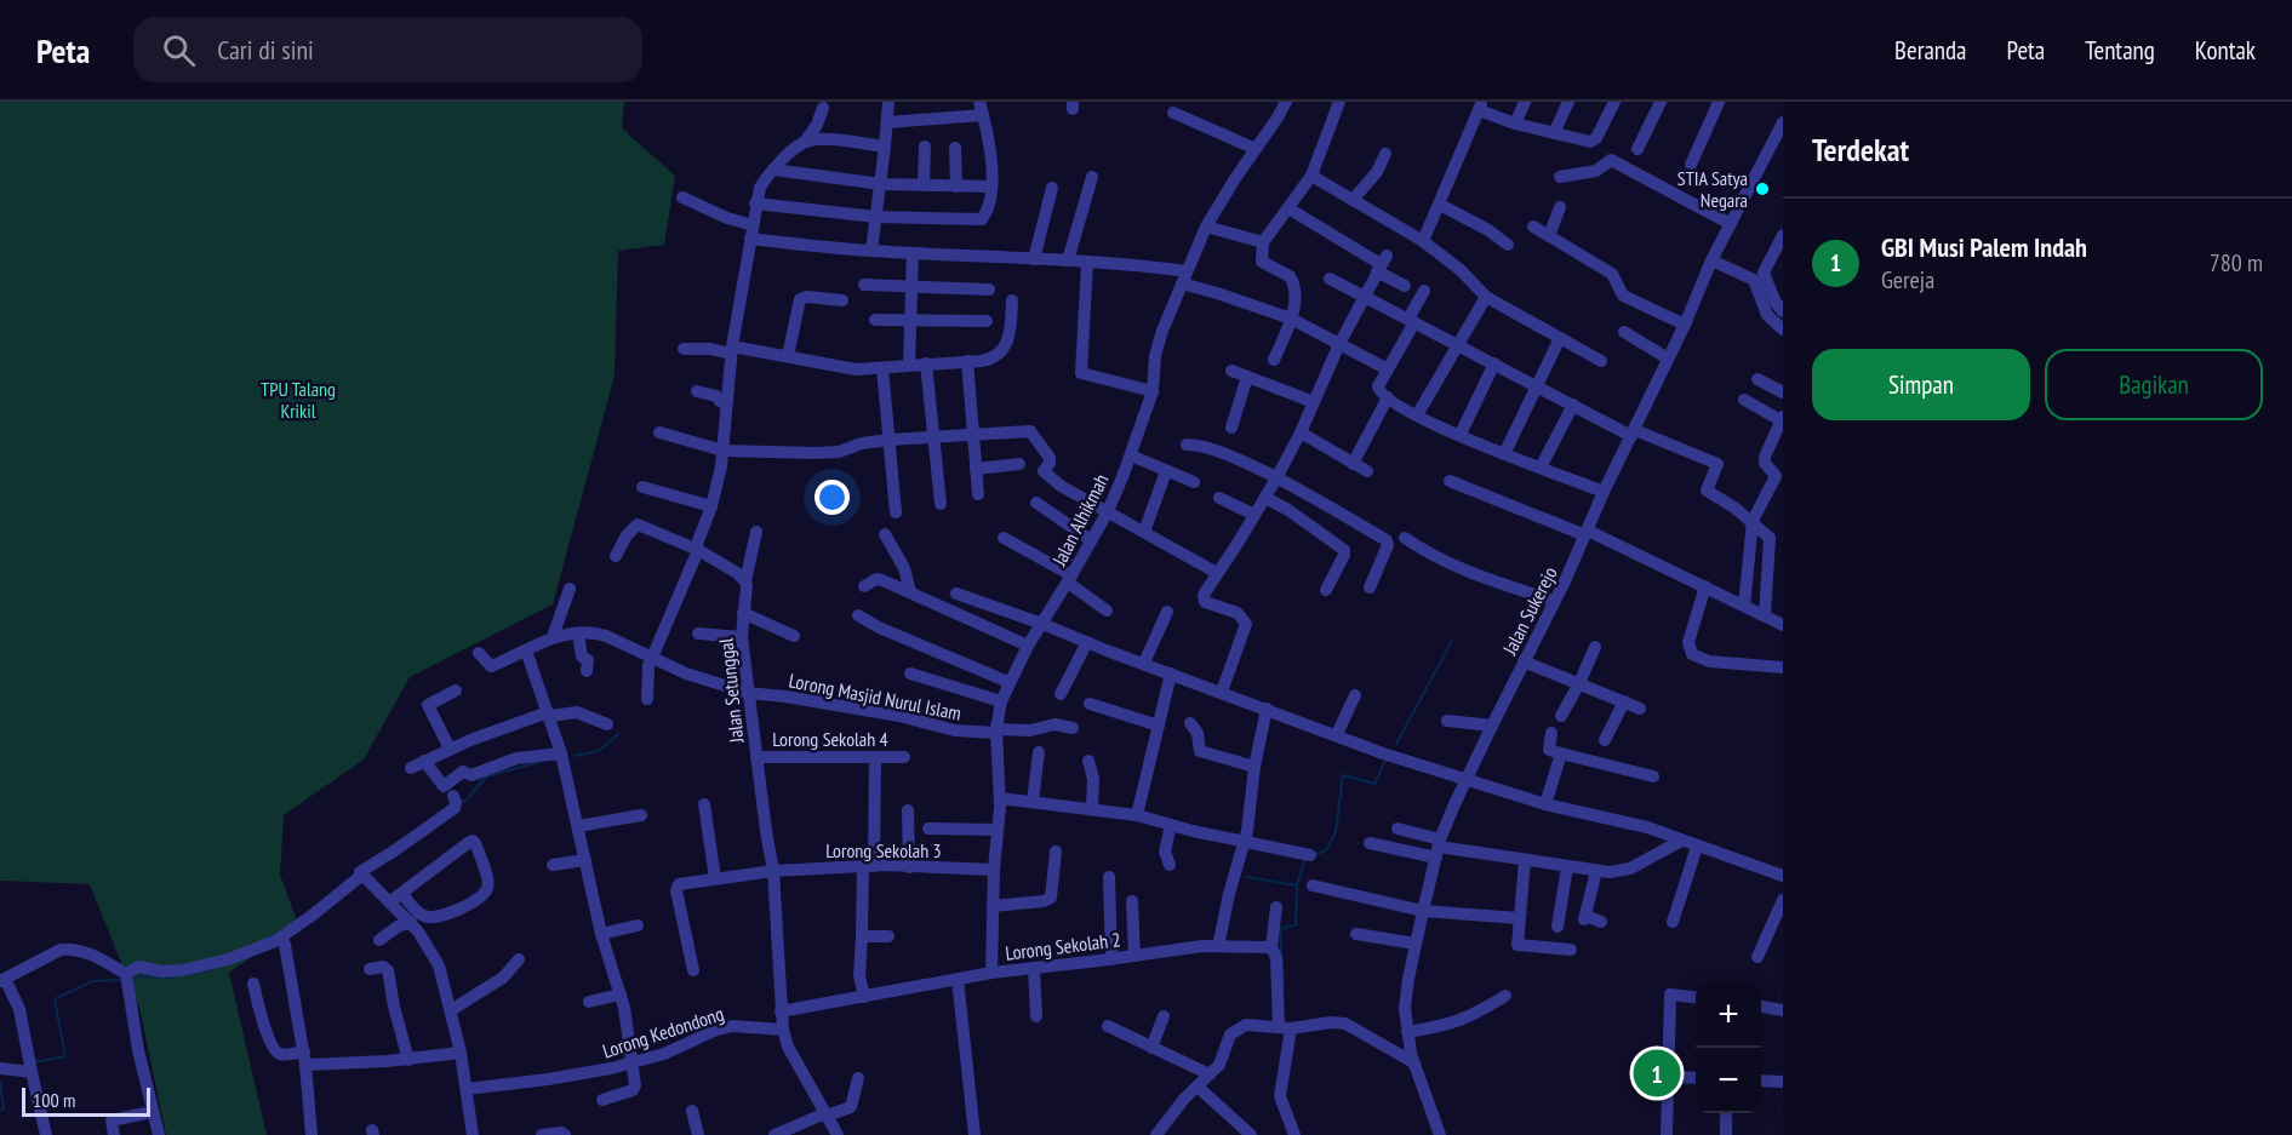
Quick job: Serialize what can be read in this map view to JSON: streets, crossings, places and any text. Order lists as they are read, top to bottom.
{
  "streets": {
    "street": [
      "Jalan Alhikmah",
      "Jalan Sukerejo",
      "Jalan Setunggal",
      "Lorong Masjid Nurul Islam",
      "Lorong Sekolah 4",
      "Lorong Sekolah 3",
      "Lorong Sekolah 2",
      "Lorong Kedondong"
    ]
  },
  "crossings": [
    ["Jalan Alhikmah", "Lorong Masjid Nurul Islam"],
    ["Jalan Alhikmah", "Lorong Sekolah 3"],
    ["Jalan Alhikmah", "Lorong Sekolah 2"],
    ["Jalan Setunggal", "Lorong Masjid Nurul Islam"],
    ["Jalan Setunggal", "Lorong Sekolah 4"],
    ["Jalan Setunggal", "Lorong Sekolah 3"],
    ["Jalan Setunggal", "Lorong Sekolah 2"],
    ["Jalan Setunggal", "Lorong Kedondong"]
  ],
  "parks": ["TPU Talang Krikil"],
  "places": ["STIA Satya Negara"],
  "scale_bar": "100 m",
  "page": {
    "header": "Peta",
    "search": "Cari di sini",
    "nav": [
      "Beranda",
      "Peta",
      "Tentang",
      "Kontak"
    ],
    "heading": "Terdekat",
    "list": [
      {
        "mark": "1",
        "name": "GBI Musi Palem Indah",
        "note": "Gereja",
        "value": "780 m"
      }
    ],
    "buttons": ["Simpan", "Bagikan"],
    "map_buttons": ["+", "−"],
    "pins": "1",
    "scale": "100 m"
  }
}
